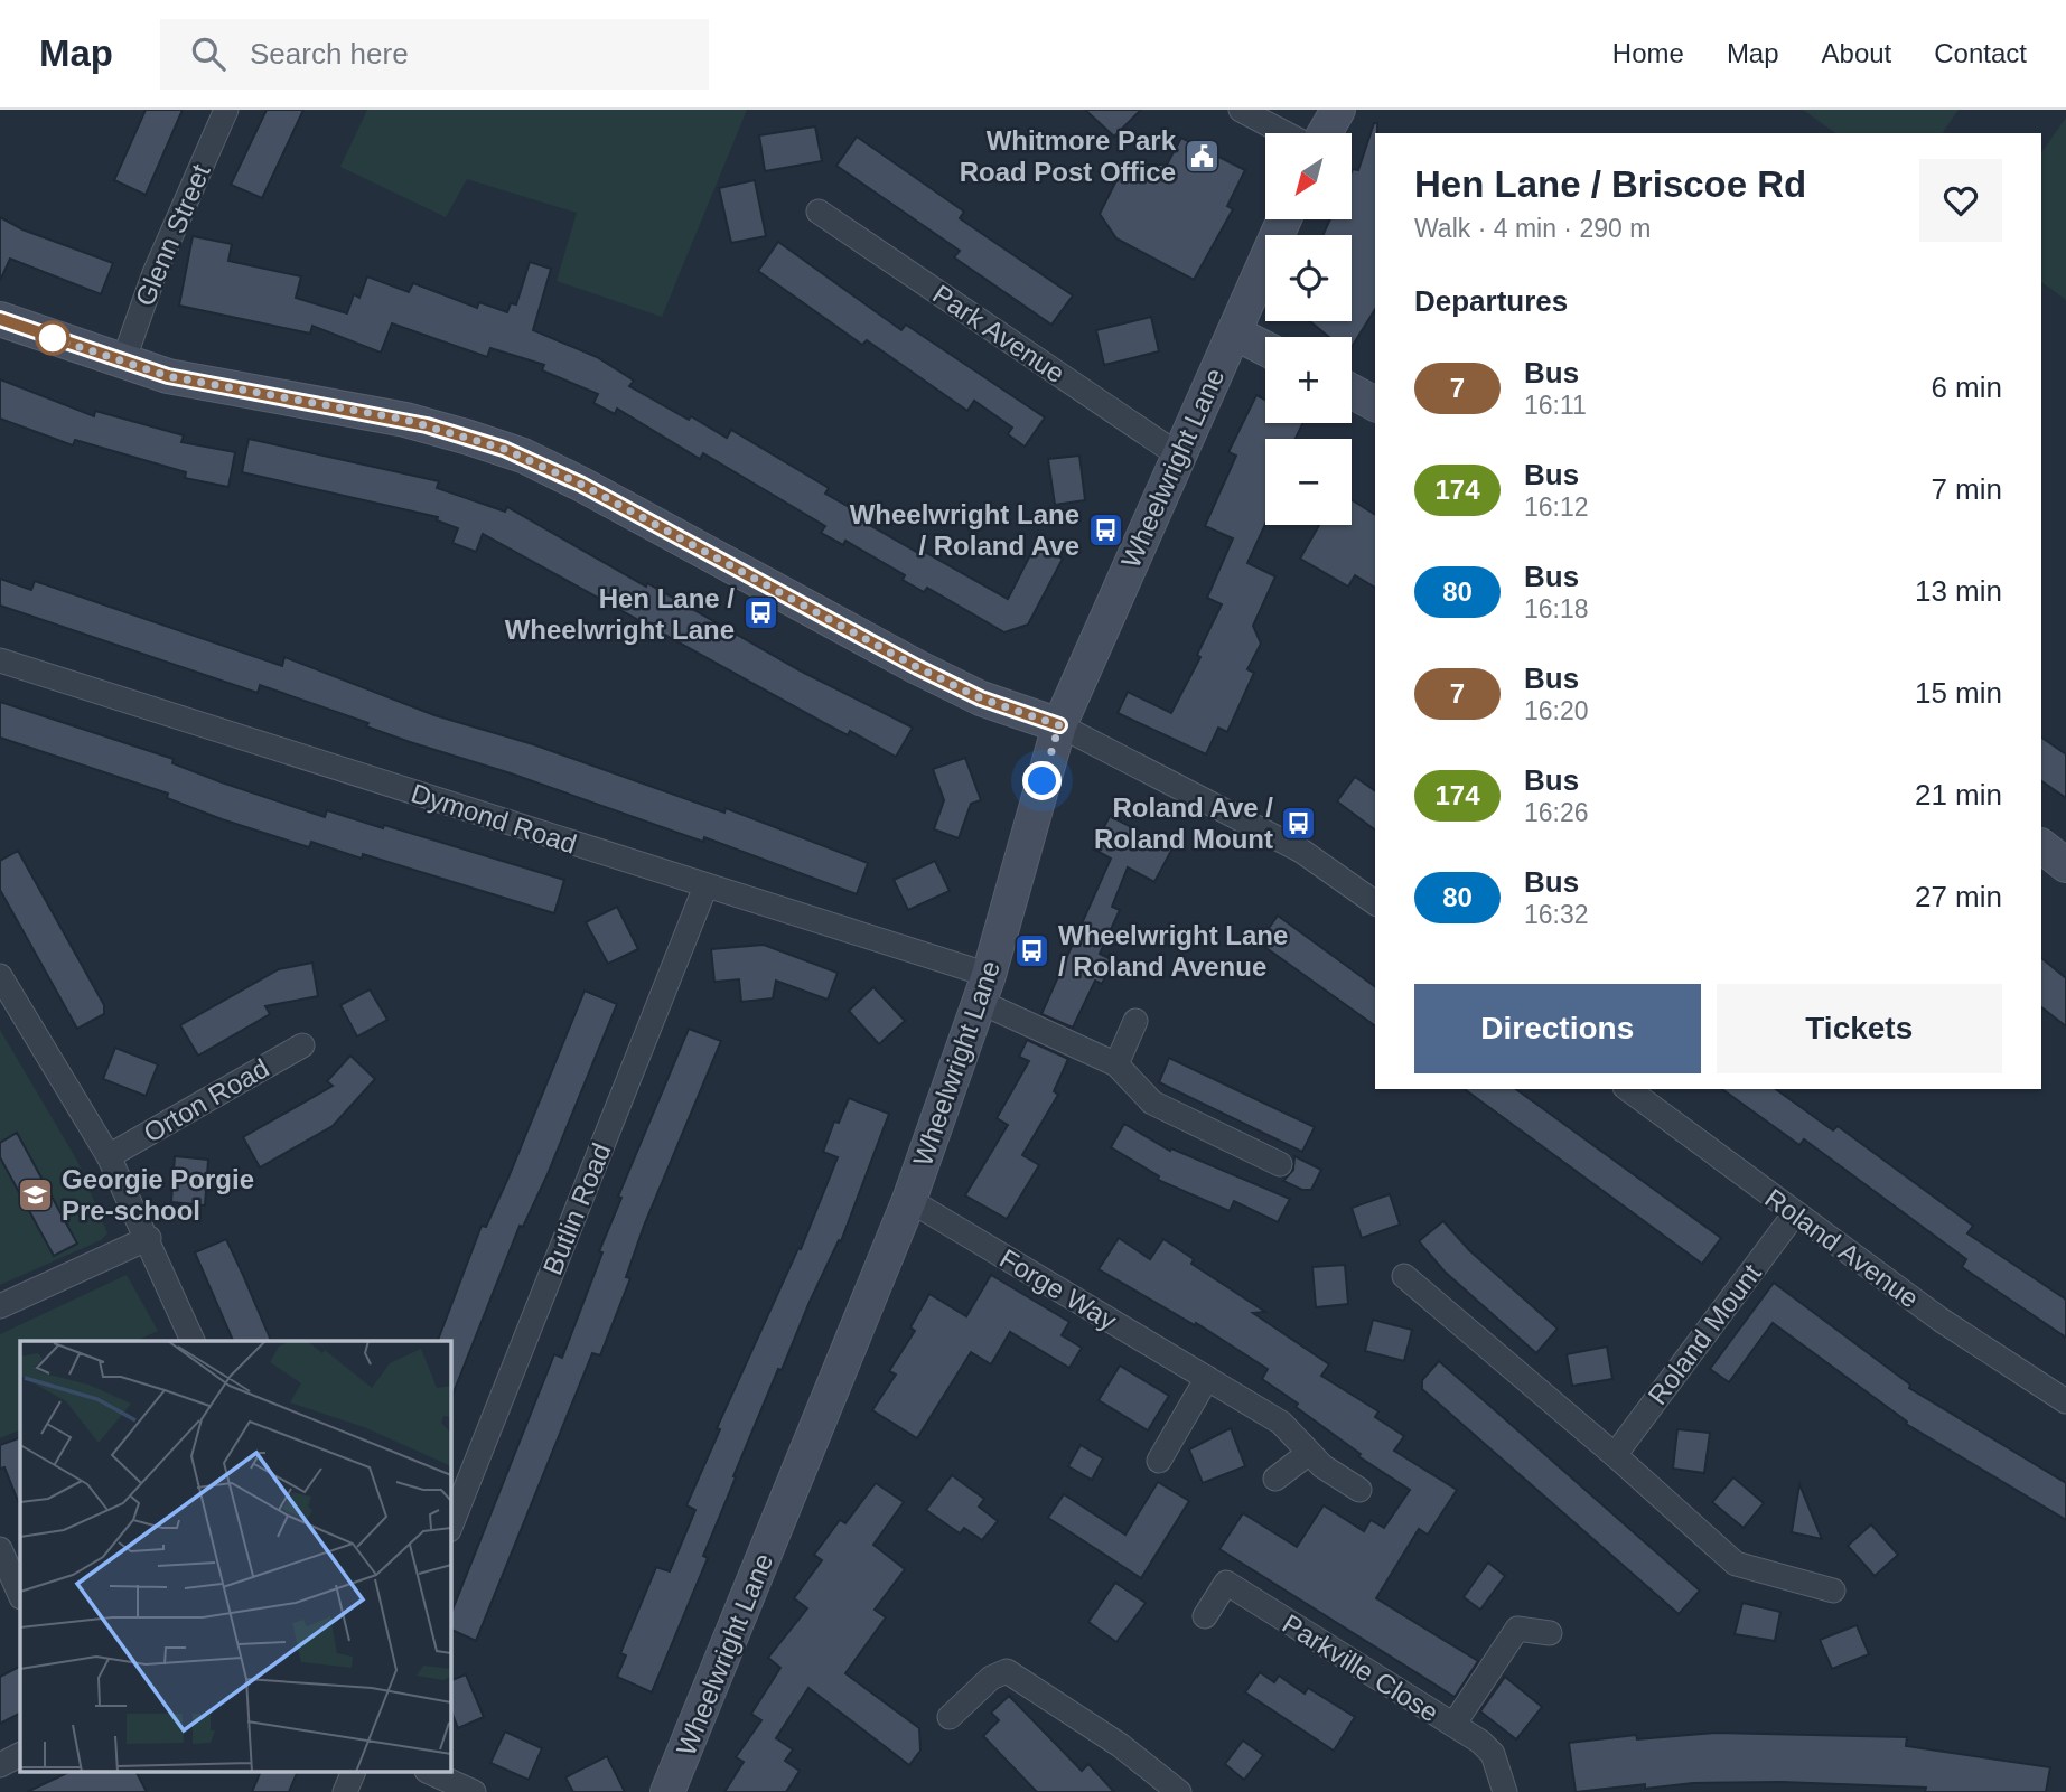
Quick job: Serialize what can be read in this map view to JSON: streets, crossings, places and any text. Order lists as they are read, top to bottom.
{
  "streets": {
    "street": [
      "Glenn Street",
      "Park Avenue",
      "Wheelwright Lane",
      "Dymond Road",
      "Orton Road",
      "Butlin Road",
      "Roland Avenue",
      "Forge Way",
      "Roland Mount",
      "Parkville Close"
    ]
  },
  "crossings": [
    ["Park Avenue", "Wheelwright Lane"],
    ["Wheelwright Lane", "Dymond Road"],
    ["Wheelwright Lane", "Forge Way"],
    ["Dymond Road", "Butlin Road"],
    ["Roland Avenue", "Roland Mount"]
  ],
  "places": {
    "public building": ["Whitmore Park Road Post Office"],
    "bus stop": [
      "Wheelwright Lane / Roland Ave",
      "Hen Lane / Wheelwright Lane",
      "Roland Ave / Roland Mount",
      "Wheelwright Lane / Roland Avenue"
    ],
    "school or university": ["Georgie Porgie Pre-school"]
  },
  "lines": ["bus line 7"],
  "north": "bottom left",
  "page": {
    "header": "Map",
    "search": "Search here",
    "nav": [
      "Home",
      "Map",
      "About",
      "Contact"
    ],
    "map_buttons": ["+", "−"],
    "heading": [
      ["Hen Lane / Briscoe Rd", "Walk · 4 min · 290 m"],
      "Departures"
    ],
    "list": [
      {
        "mark": "7",
        "name": "Bus",
        "note": "16:11",
        "value": "6 min"
      },
      {
        "mark": "174",
        "name": "Bus",
        "note": "16:12",
        "value": "7 min"
      },
      {
        "mark": "80",
        "name": "Bus",
        "note": "16:18",
        "value": "13 min"
      },
      {
        "mark": "7",
        "name": "Bus",
        "note": "16:20",
        "value": "15 min"
      },
      {
        "mark": "174",
        "name": "Bus",
        "note": "16:26",
        "value": "21 min"
      },
      {
        "mark": "80",
        "name": "Bus",
        "note": "16:32",
        "value": "27 min"
      }
    ],
    "buttons": ["Directions", "Tickets"]
  }
}
